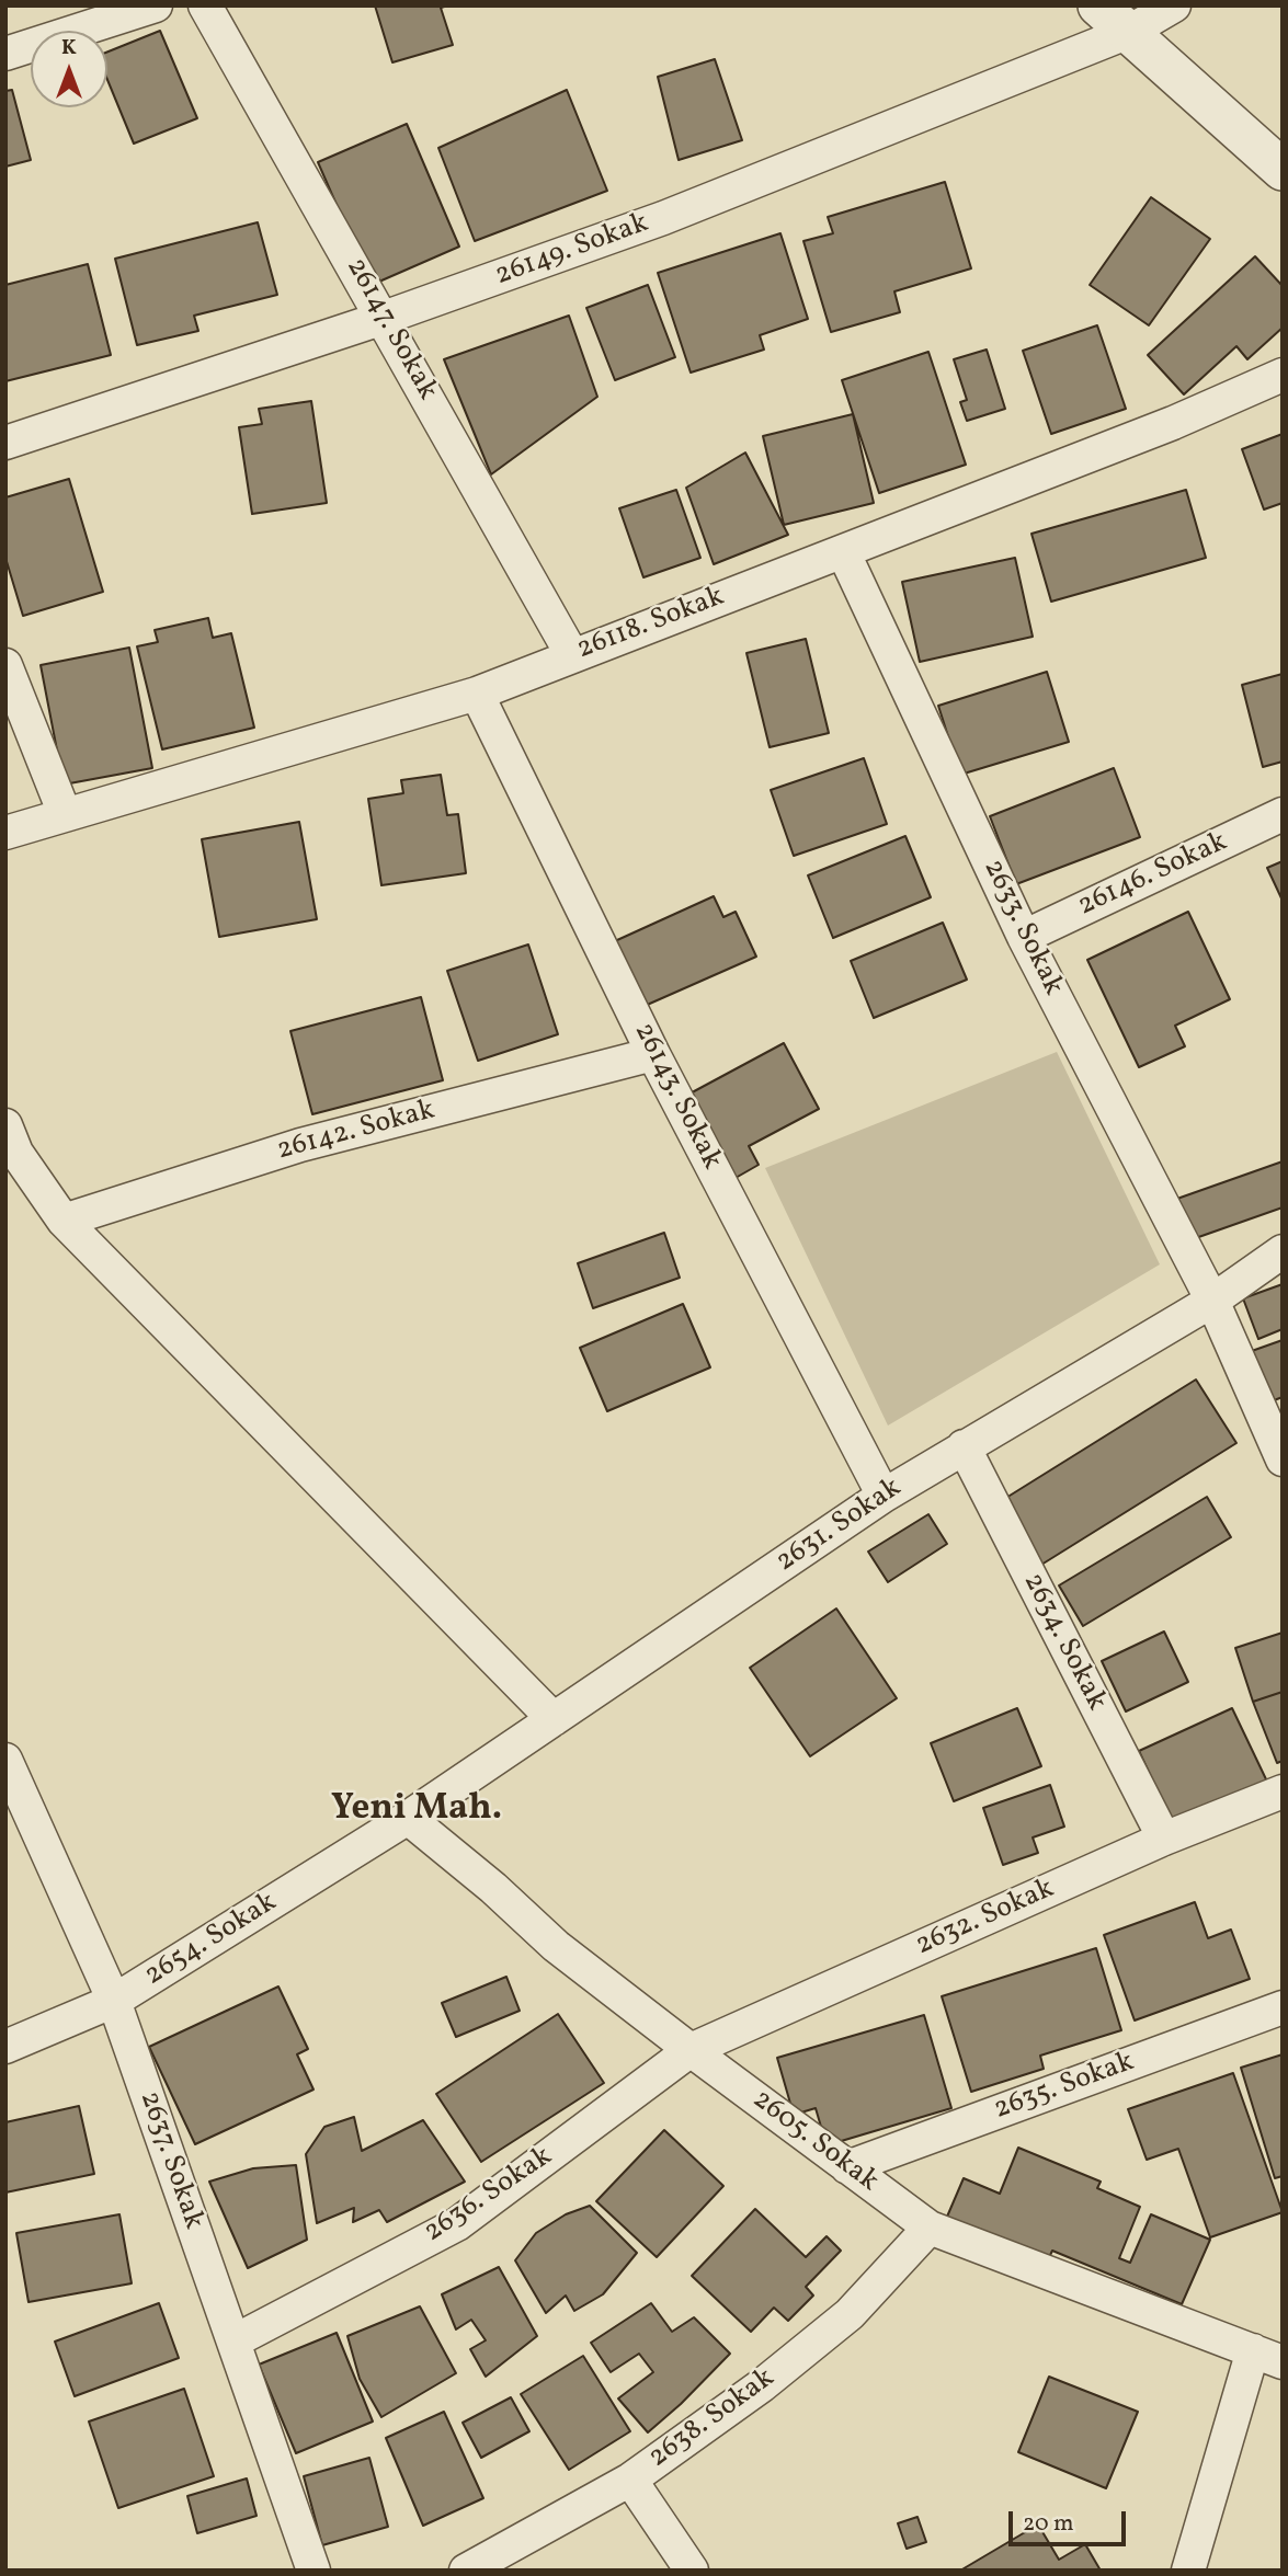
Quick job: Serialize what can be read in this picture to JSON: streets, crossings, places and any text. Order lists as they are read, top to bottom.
{
  "streets": {
    "street": [
      "26149. Sokak",
      "26147. Sokak",
      "26118. Sokak",
      "26146. Sokak",
      "2633. Sokak",
      "26143. Sokak",
      "26142. Sokak",
      "2631. Sokak",
      "2634. Sokak",
      "2632. Sokak",
      "2654. Sokak",
      "2635. Sokak",
      "2605. Sokak",
      "2637. Sokak",
      "2636. Sokak",
      "2638. Sokak"
    ]
  },
  "crossings": [
    ["26149. Sokak", "26147. Sokak"],
    ["26147. Sokak", "26118. Sokak"],
    ["26118. Sokak", "2633. Sokak"],
    ["26118. Sokak", "26143. Sokak"],
    ["26146. Sokak", "2633. Sokak"],
    ["2633. Sokak", "2631. Sokak"],
    ["26143. Sokak", "26142. Sokak"],
    ["26143. Sokak", "2631. Sokak"],
    ["2631. Sokak", "2634. Sokak"],
    ["2631. Sokak", "2654. Sokak"],
    ["2631. Sokak", "2605. Sokak"],
    ["2634. Sokak", "2632. Sokak"],
    ["2632. Sokak", "2605. Sokak"],
    ["2632. Sokak", "2636. Sokak"],
    ["2654. Sokak", "2605. Sokak"],
    ["2654. Sokak", "2637. Sokak"],
    ["2635. Sokak", "2605. Sokak"],
    ["2605. Sokak", "2636. Sokak"],
    ["2605. Sokak", "2638. Sokak"],
    ["2637. Sokak", "2636. Sokak"]
  ],
  "districts": ["Yeni Mah."],
  "scale_bar": "20 m",
  "north": "top"
}
